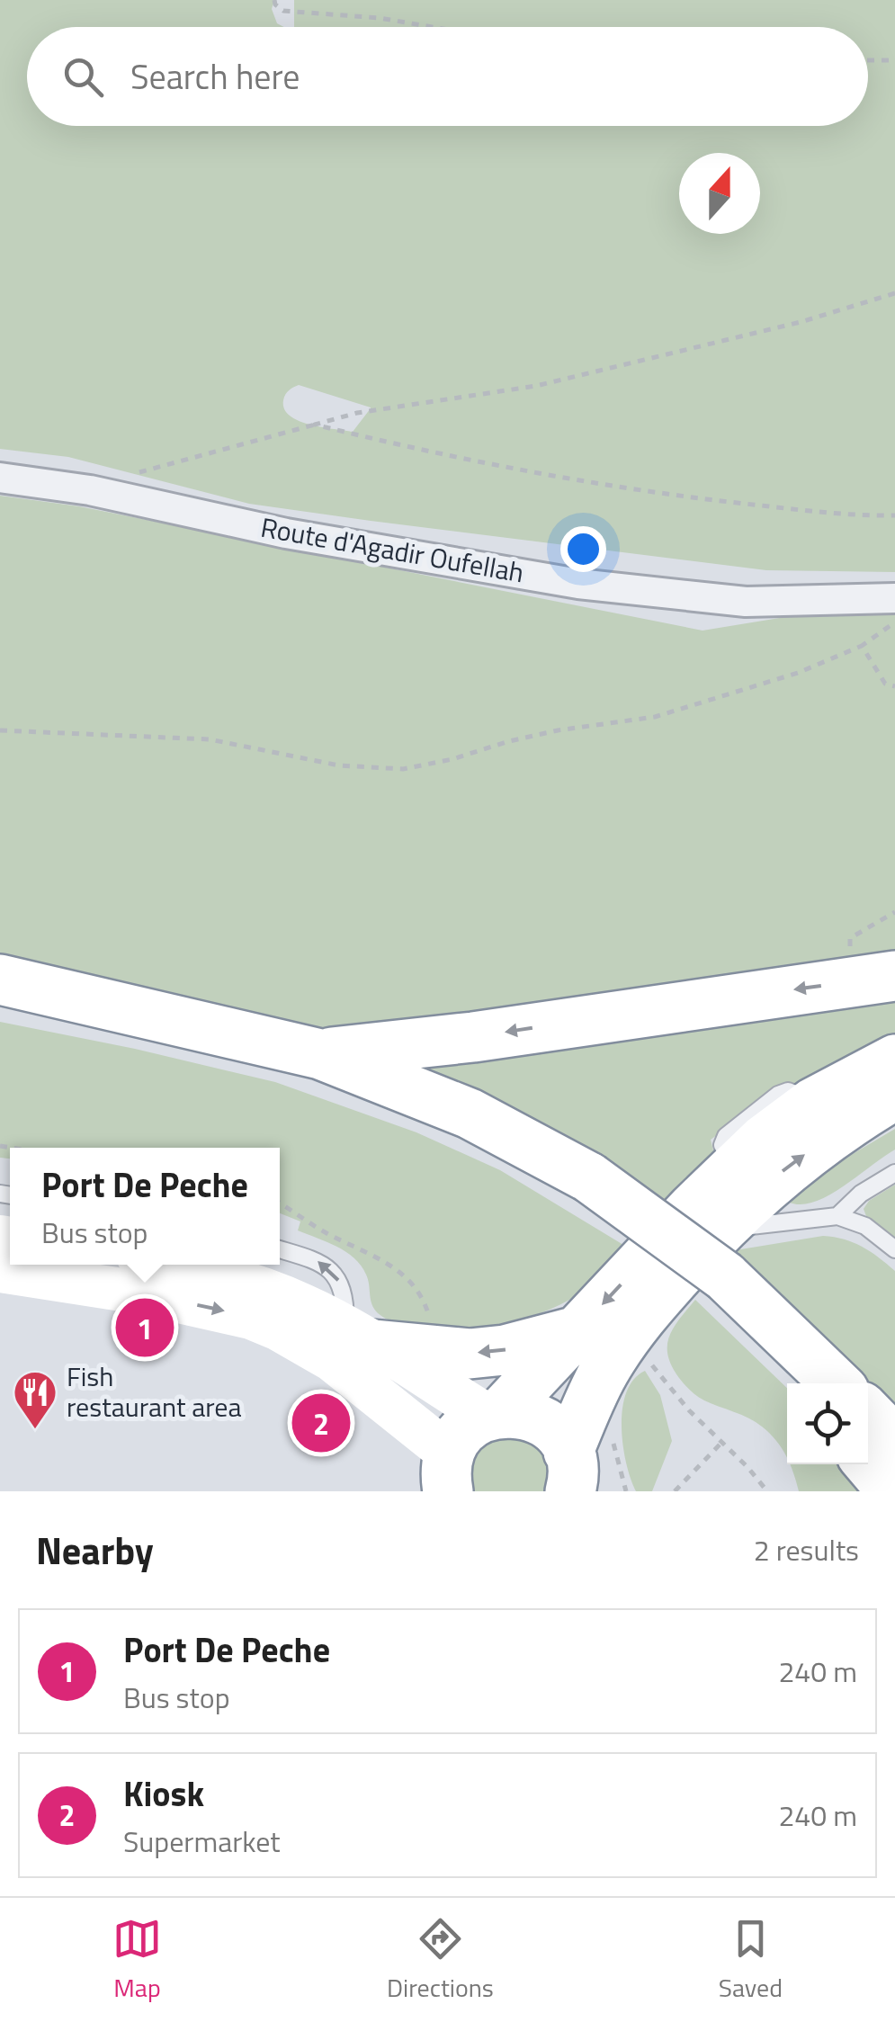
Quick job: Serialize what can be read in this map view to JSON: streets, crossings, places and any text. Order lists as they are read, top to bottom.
{
  "streets": {
    "street": ["Route d'Agadir Oufellah"]
  },
  "places": {
    "restaurant": ["Fish restaurant area"]
  },
  "north": "top",
  "page": {
    "search": "Search here",
    "popup": ["Port De Peche", "Bus stop"],
    "pins": ["1", "2"],
    "heading": ["Nearby", "2 results"],
    "list": [
      {
        "mark": "1",
        "name": "Port De Peche",
        "note": "Bus stop",
        "value": "240 m"
      },
      {
        "mark": "2",
        "name": "Kiosk",
        "note": "Supermarket",
        "value": "240 m"
      }
    ],
    "nav": ["Map", "Directions", "Saved"]
  }
}
